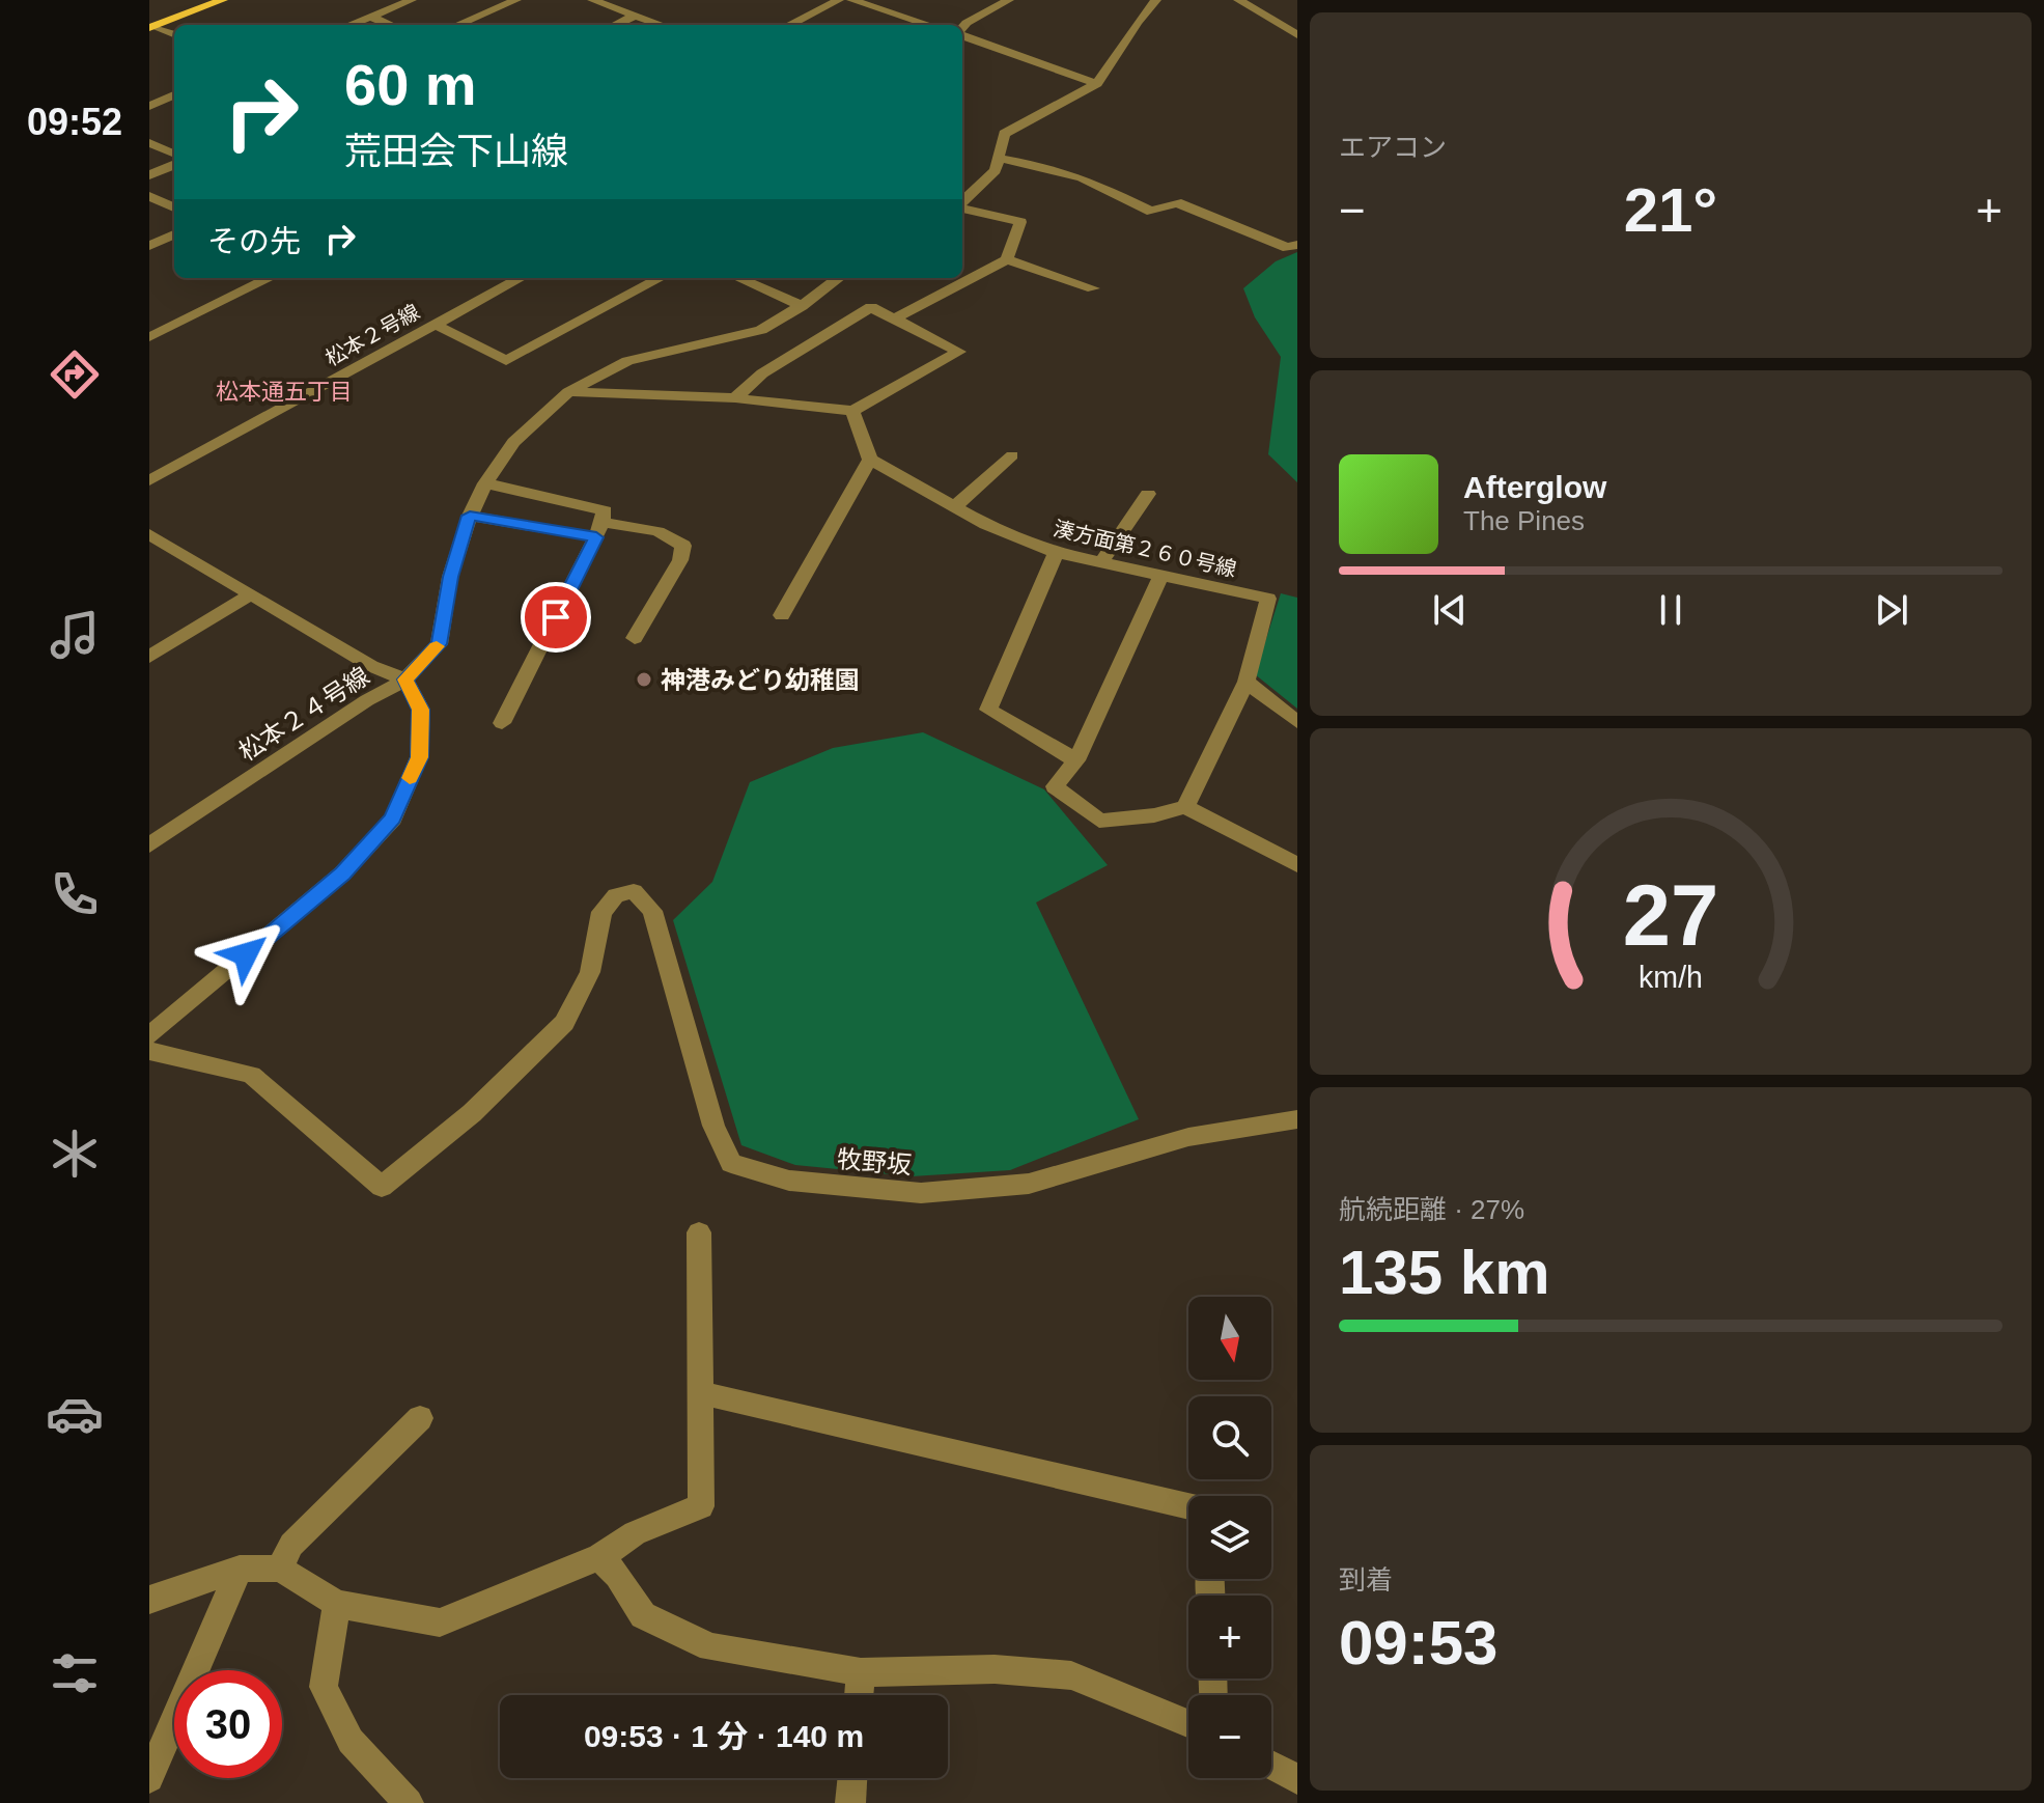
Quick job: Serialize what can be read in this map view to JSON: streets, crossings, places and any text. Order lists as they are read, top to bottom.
{
  "streets": {
    "street": [
      "松本２号線",
      "湊方面第２６０号線",
      "松本２４号線",
      "牧野坂"
    ]
  },
  "districts": ["松本通五丁目"],
  "places": ["神港みどり幼稚園"],
  "north": "bottom",
  "page": {
    "tabs": "09:52",
    "tile": [
      "エアコン",
      ["航続距離 · 27%", "135 km"],
      ["到着", "09:53"]
    ],
    "turn": ["60 m", "荒田会下山線"],
    "heat": ["−", "21°", "+"],
    "then": "その先",
    "song": ["Afterglow", "The Pines"],
    "map_buttons": ["+", "−"],
    "limit": "30",
    "trip": "09:53 · 1 分 · 140 m",
    "gauge": ["27", "km/h"]
  }
}
